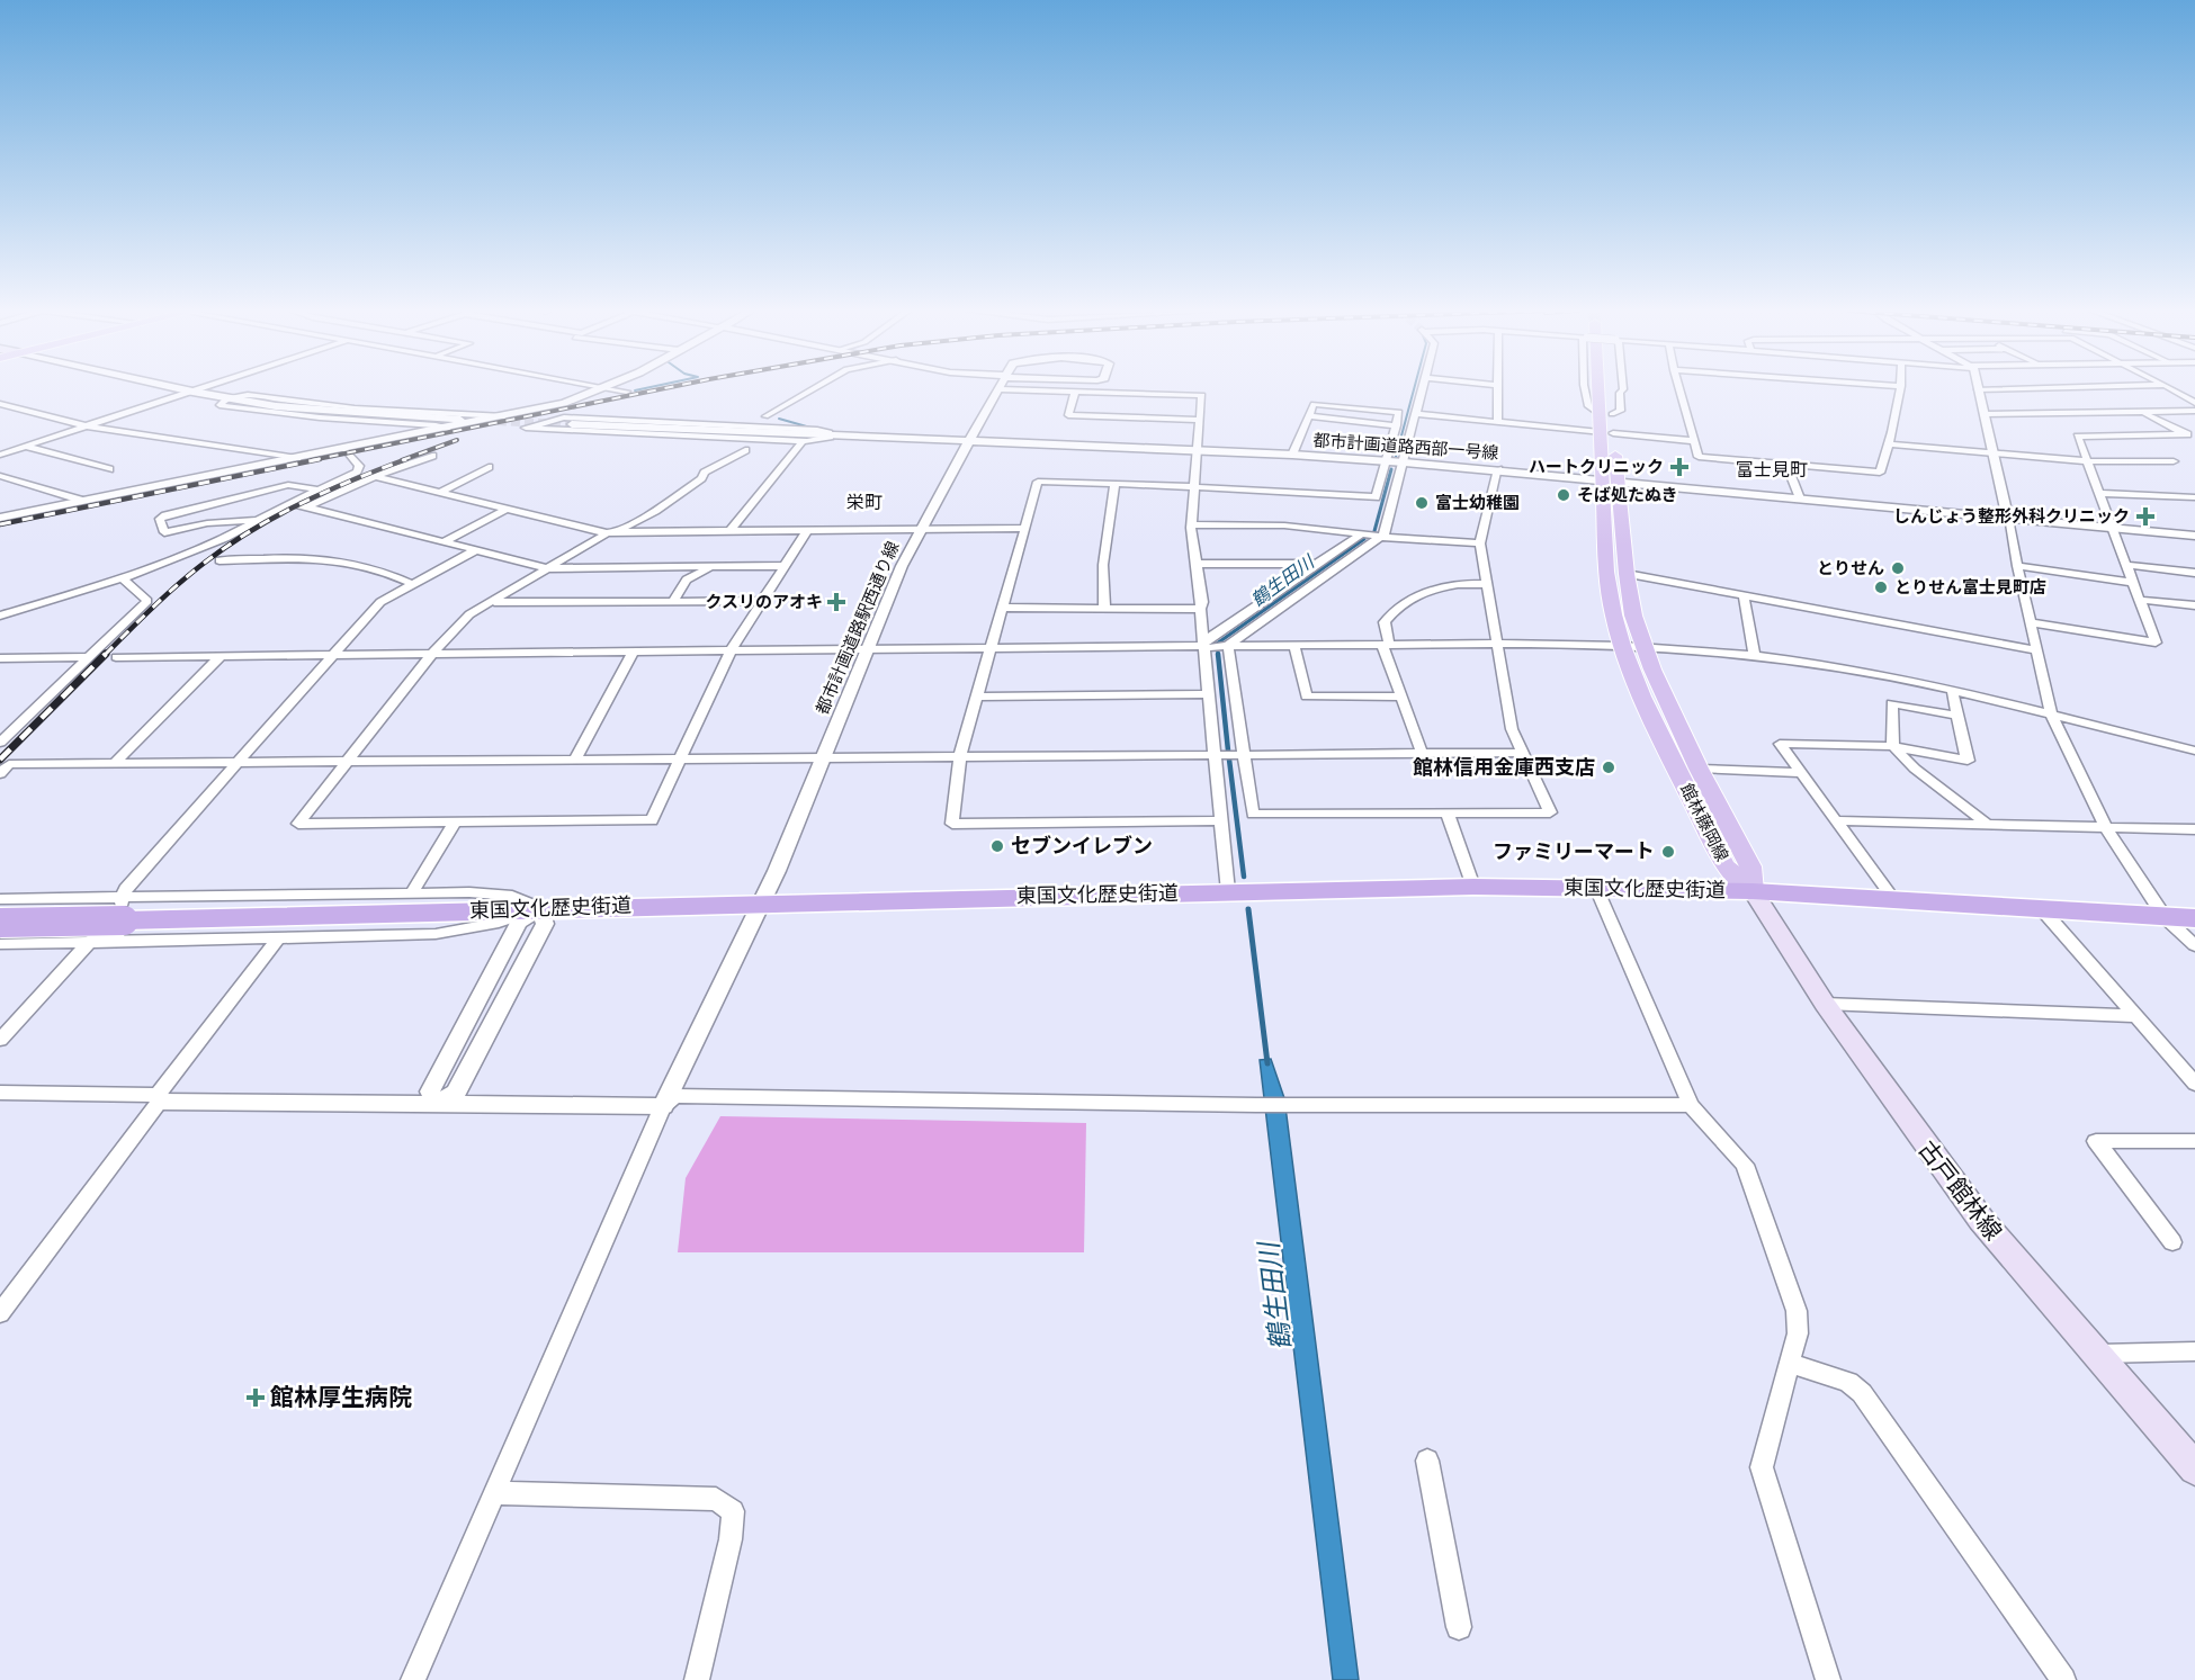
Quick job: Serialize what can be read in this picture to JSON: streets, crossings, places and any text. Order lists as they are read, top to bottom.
{
  "streets": {
    "highway": ["東国文化歴史街道"],
    "main road": ["館林藤岡線", "古戸館林線"],
    "street": ["都市計画道路西部一号線", "都市計画道路駅西通り線"]
  },
  "crossings": [
    ["都市計画道路西部一号線", "都市計画道路駅西通り線"],
    ["都市計画道路西部一号線", "館林藤岡線"],
    ["都市計画道路駅西通り線", "東国文化歴史街道"],
    ["館林藤岡線", "東国文化歴史街道"],
    ["館林藤岡線", "古戸館林線"],
    ["東国文化歴史街道", "古戸館林線"]
  ],
  "districts": ["富士見町", "栄町"],
  "water": ["鶴生田川"],
  "places": {
    "health": [
      "ハートクリニック",
      "しんじょう整形外科クリニック",
      "クスリのアオキ",
      "館林厚生病院"
    ],
    "other": [
      "そば処たぬき",
      "富士幼稚園",
      "とりせん",
      "とりせん富士見町店",
      "館林信用金庫西支店",
      "セブンイレブン",
      "ファミリーマート"
    ]
  }
}
